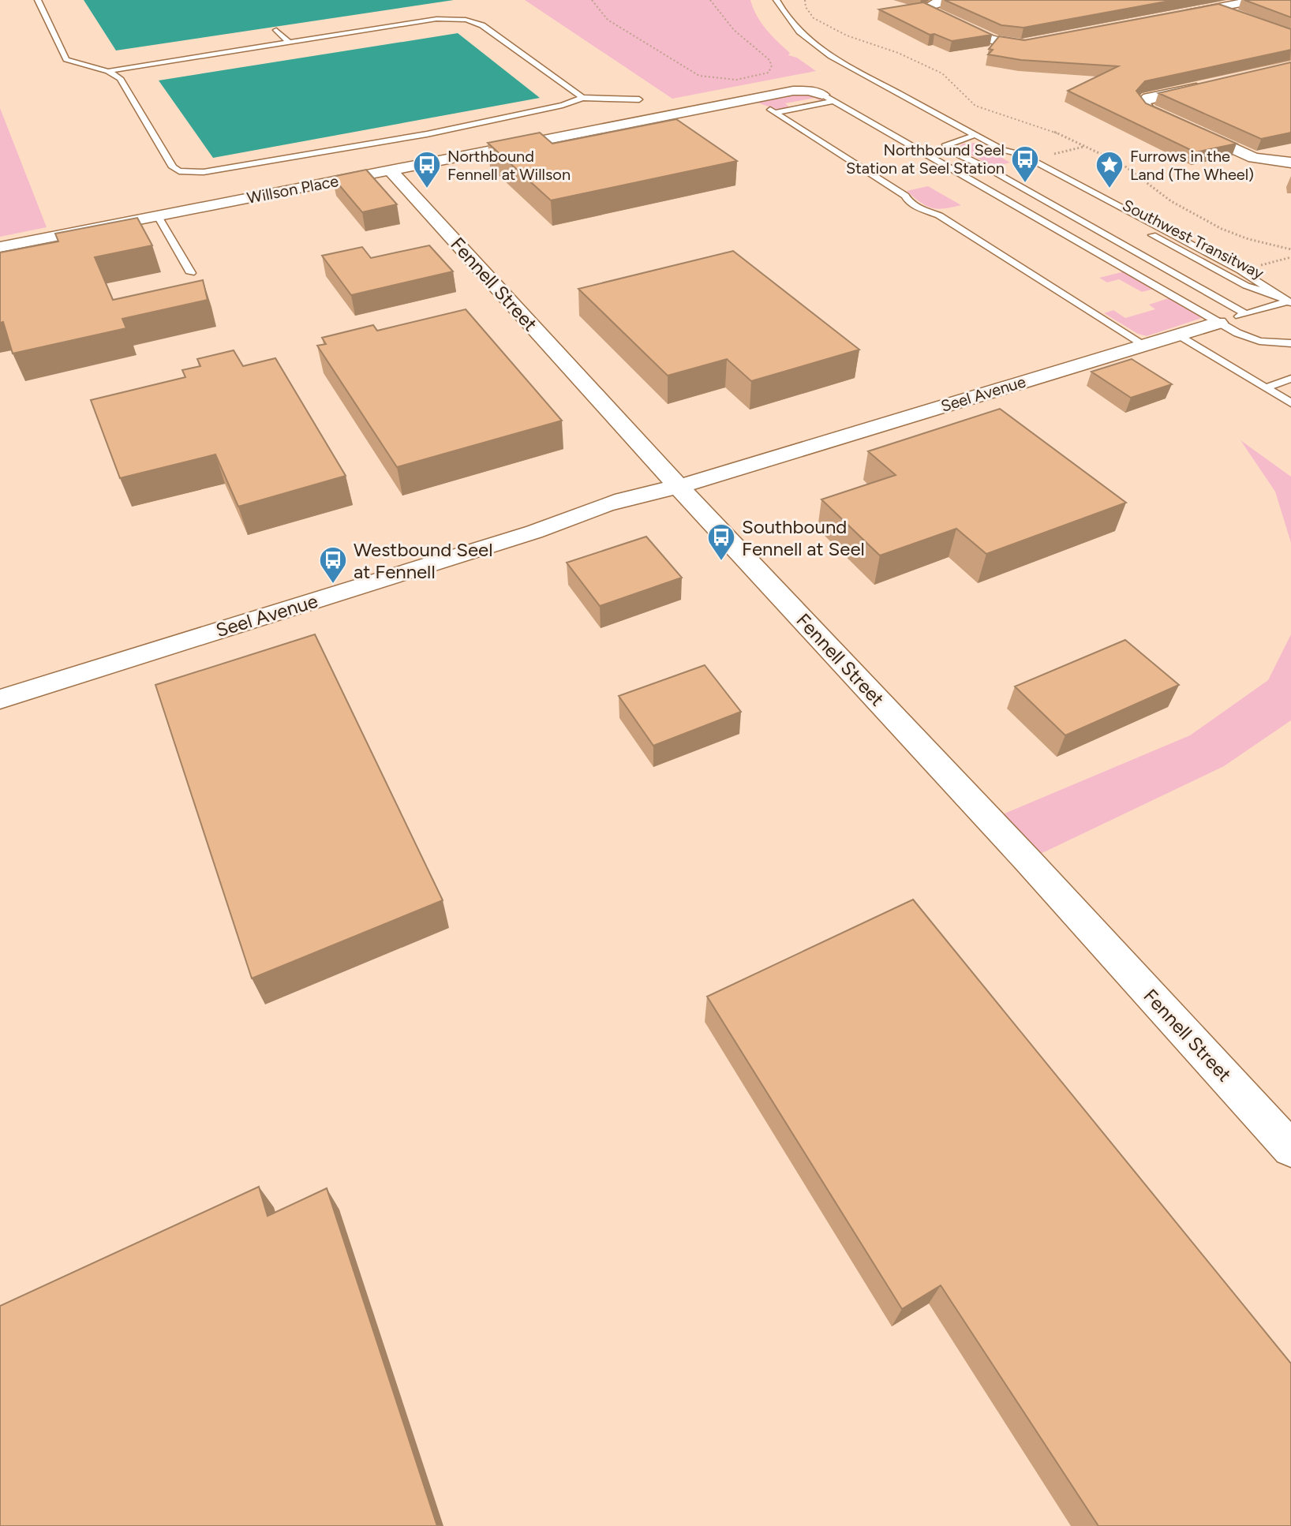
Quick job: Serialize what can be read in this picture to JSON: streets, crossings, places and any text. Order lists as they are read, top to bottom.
{
  "streets": {
    "street": ["Willson Place", "Fennell Street", "Seel Avenue"],
    "lane": ["Southwest Transitway"]
  },
  "crossings": [
    ["Willson Place", "Fennell Street"],
    ["Southwest Transitway", "Seel Avenue"],
    ["Fennell Street", "Seel Avenue"]
  ],
  "places": {
    "bus stop": [
      "Northbound Seel Station at Seel Station",
      "Northbound Fennell at Willson",
      "Southbound Fennell at Seel",
      "Westbound Seel at Fennell"
    ],
    "place": ["Furrows in the Land (The Wheel)"]
  }
}
